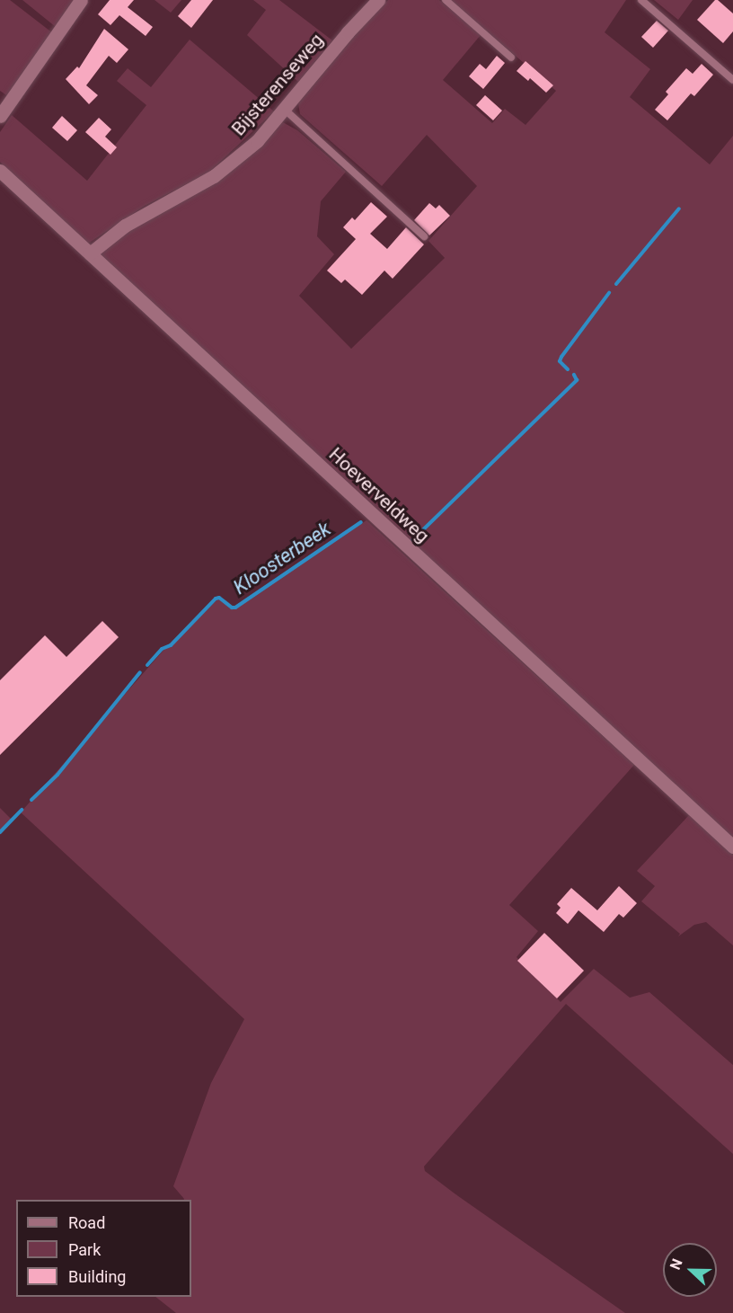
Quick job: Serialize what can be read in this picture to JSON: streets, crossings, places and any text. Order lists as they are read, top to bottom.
{
  "streets": {
    "street": ["Bijsterenseweg", "Hoeverveldweg"]
  },
  "crossings": [
    ["Bijsterenseweg", "Hoeverveldweg"]
  ],
  "water": ["Kloosterbeek"],
  "legend": ["Road", "Park", "Building"],
  "north": "left"
}
